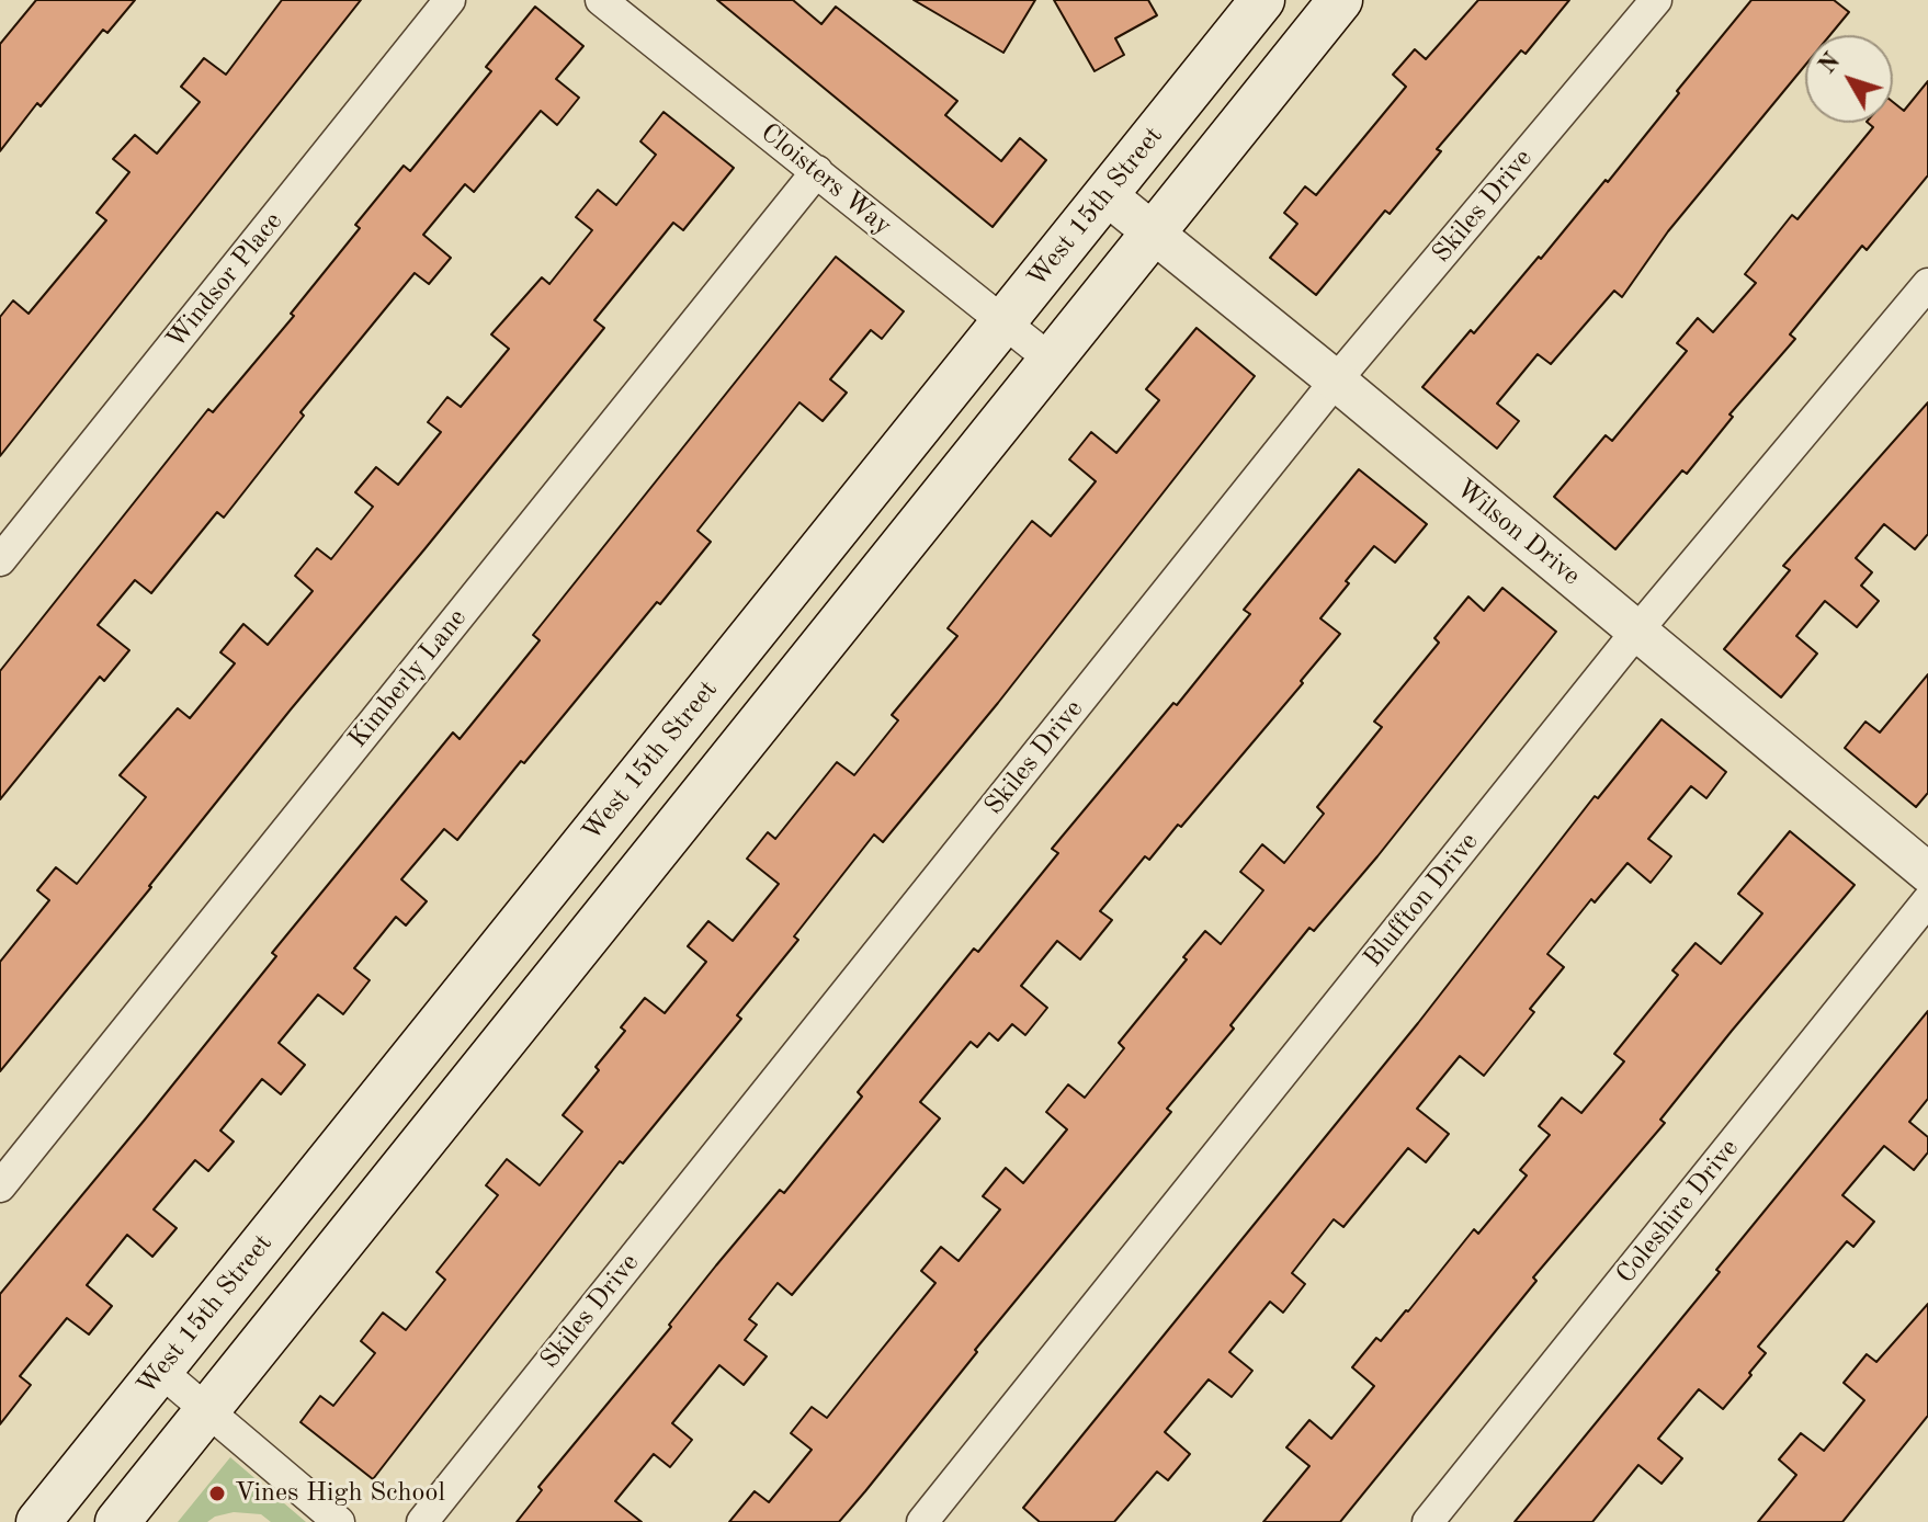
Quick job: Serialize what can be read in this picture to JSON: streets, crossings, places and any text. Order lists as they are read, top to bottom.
{
  "streets": {
    "main road": ["West 15th Street"],
    "street": [
      "Cloisters Way",
      "Skiles Drive",
      "Windsor Place",
      "Wilson Drive",
      "Kimberly Lane",
      "Bluffton Drive",
      "Coleshire Drive"
    ]
  },
  "crossings": [
    ["Cloisters Way", "West 15th Street"],
    ["Cloisters Way", "Kimberly Lane"],
    ["Skiles Drive", "Wilson Drive"],
    ["West 15th Street", "Wilson Drive"],
    ["Wilson Drive", "Bluffton Drive"]
  ],
  "places": ["Vines High School"],
  "north": "top left"
}
